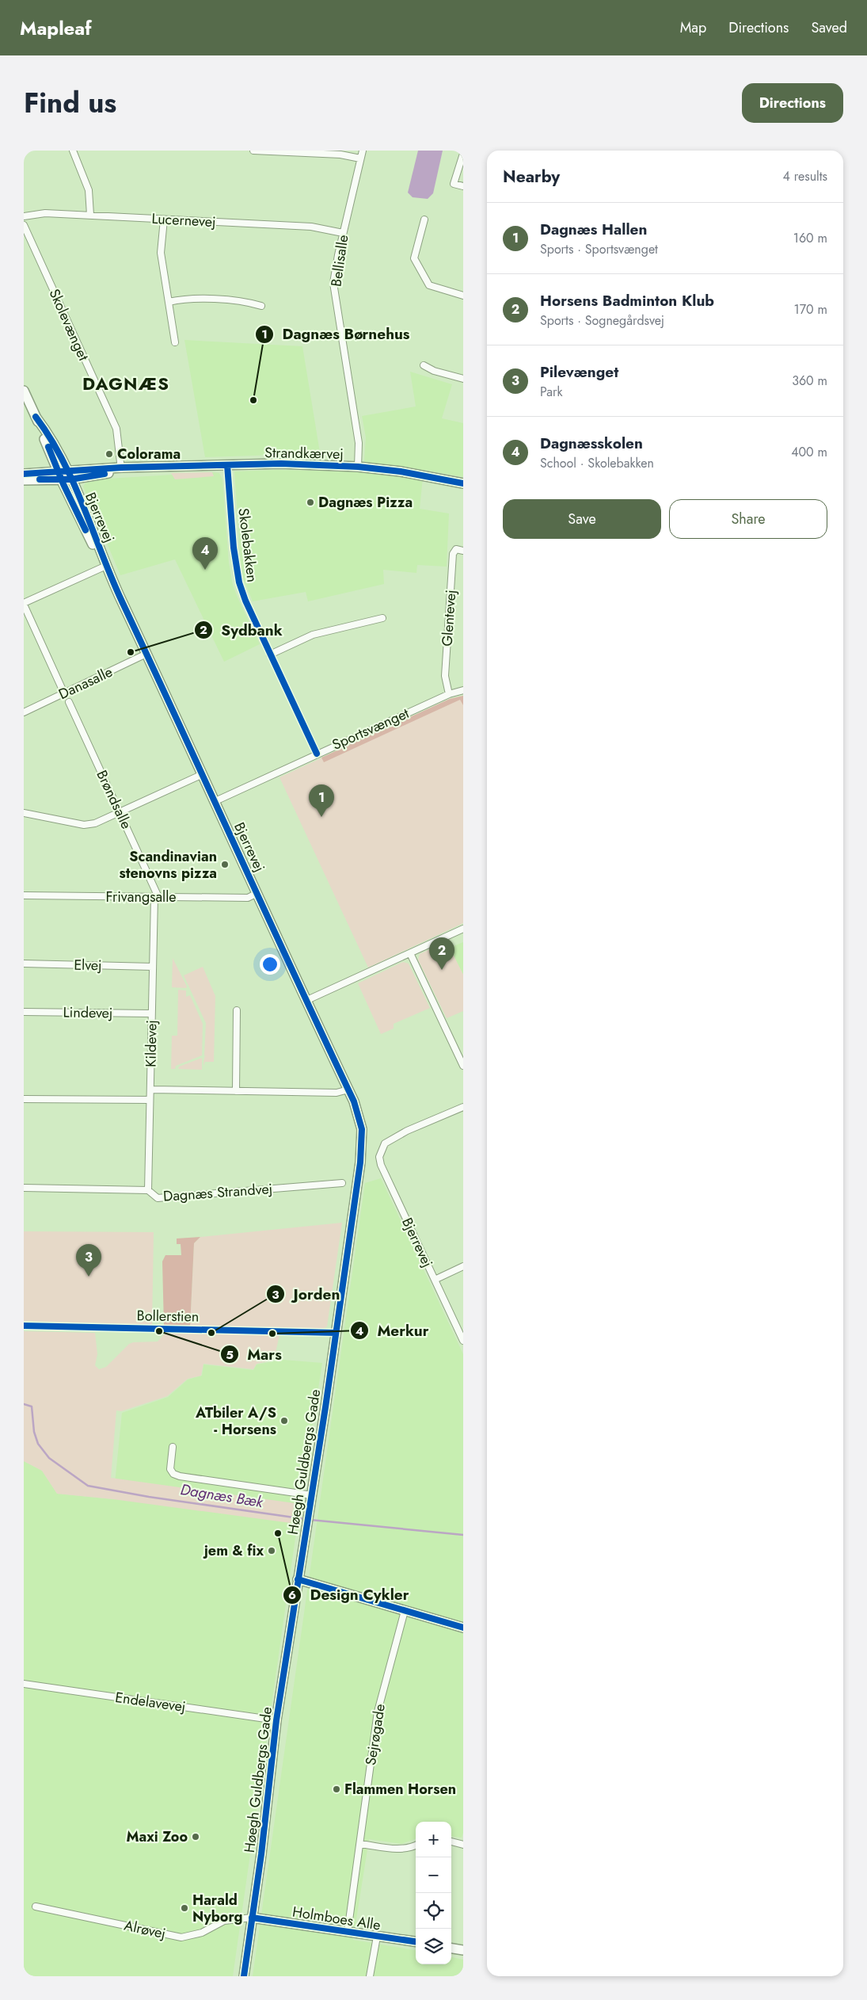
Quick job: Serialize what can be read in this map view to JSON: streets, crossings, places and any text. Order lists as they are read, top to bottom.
{
  "streets": {
    "street": [
      "Lucernevej",
      "Bellisalle",
      "Skolevænget",
      "Strandkærvej",
      "Bjerrevej",
      "Skolebakken",
      "Glentevej",
      "Danasalle",
      "Sportsvænget",
      "Brøndsalle",
      "Frivangsalle",
      "Elvej",
      "Lindevej",
      "Kildevej",
      "Dagnæs Strandvej",
      "Høegh Guldbergs Gade",
      "Endelavevej",
      "Sejrøgade",
      "Holmboes Alle",
      "Alrøvej"
    ],
    "cycle path": ["Bollerstien"]
  },
  "crossings": [
    ["Lucernevej", "Bellisalle"],
    ["Bellisalle", "Strandkærvej"],
    ["Skolevænget", "Strandkærvej"],
    ["Strandkærvej", "Bjerrevej"],
    ["Strandkærvej", "Skolebakken"],
    ["Bjerrevej", "Danasalle"],
    ["Bjerrevej", "Sportsvænget"],
    ["Bjerrevej", "Frivangsalle"],
    ["Bjerrevej", "Høegh Guldbergs Gade"],
    ["Skolebakken", "Sportsvænget"],
    ["Glentevej", "Sportsvænget"],
    ["Brøndsalle", "Frivangsalle"],
    ["Brøndsalle", "Kildevej"],
    ["Frivangsalle", "Kildevej"],
    ["Elvej", "Kildevej"],
    ["Lindevej", "Kildevej"],
    ["Kildevej", "Dagnæs Strandvej"],
    ["Høegh Guldbergs Gade", "Endelavevej"],
    ["Høegh Guldbergs Gade", "Holmboes Alle"],
    ["Høegh Guldbergs Gade", "Alrøvej"],
    ["Sejrøgade", "Holmboes Alle"],
    ["Holmboes Alle", "Alrøvej"]
  ],
  "districts": ["DAGNÆS"],
  "water": ["Dagnæs Bæk"],
  "places": [
    "Dagnæs Børnehus",
    "Colorama",
    "Dagnæs Pizza",
    "Sydbank",
    "Scandinavian stenovns pizza",
    "Mars",
    "Jorden",
    "Merkur",
    "ATbiler A/S - Horsens",
    "Design Cykler",
    "jem & fix",
    "Flammen Horsen",
    "Maxi Zoo",
    "Harald Nyborg"
  ],
  "page": {
    "header": "Mapleaf",
    "nav": ["Map", "Directions", "Saved"],
    "title": "Find us",
    "buttons": [
      "Directions",
      ["Save", "Share"]
    ],
    "heading": ["Nearby", "4 results"],
    "list": [
      {
        "mark": "1",
        "name": "Dagnæs Hallen",
        "note": "Sports · Sportsvænget",
        "value": "160 m"
      },
      {
        "mark": "2",
        "name": "Horsens Badminton Klub",
        "note": "Sports · Sognegårdsvej",
        "value": "170 m"
      },
      {
        "mark": "3",
        "name": "Pilevænget",
        "note": "Park",
        "value": "360 m"
      },
      {
        "mark": "4",
        "name": "Dagnæsskolen",
        "note": "School · Skolebakken",
        "value": "400 m"
      }
    ],
    "pins": [
      "4",
      "1",
      "2",
      "3"
    ],
    "map_buttons": ["+", "−"]
  }
}
